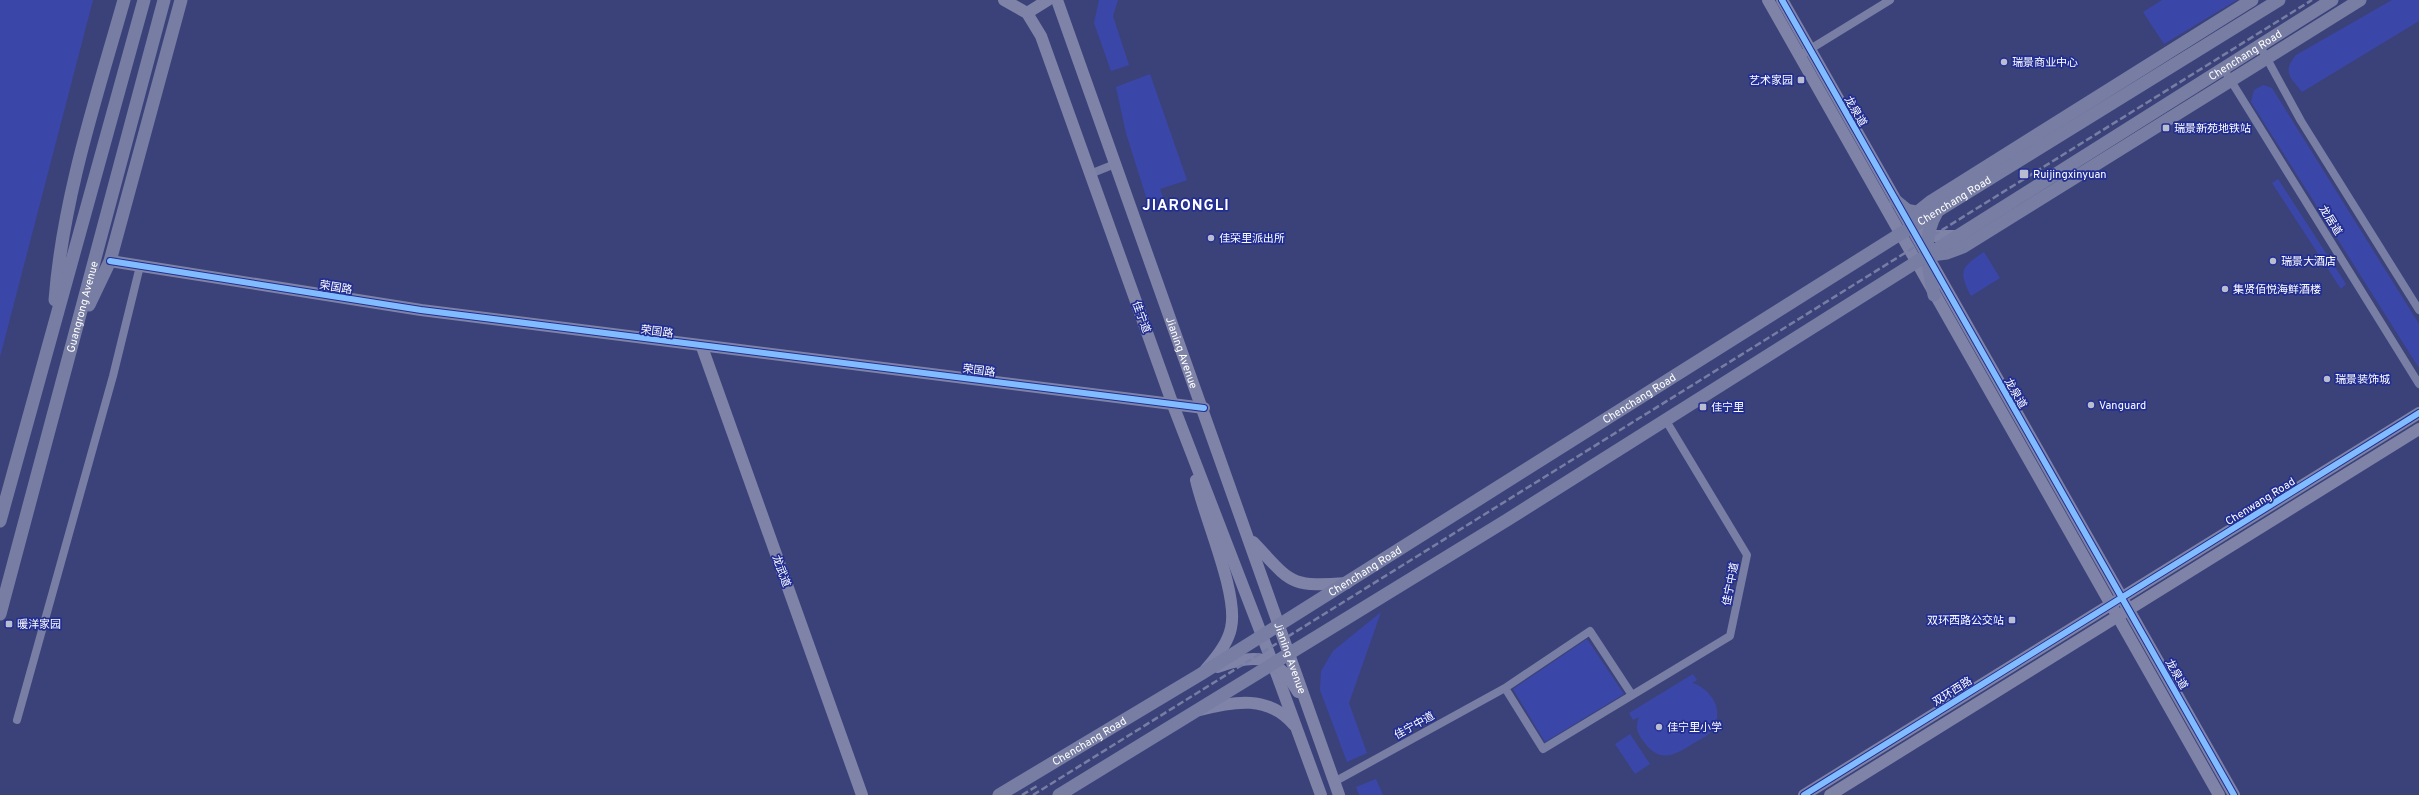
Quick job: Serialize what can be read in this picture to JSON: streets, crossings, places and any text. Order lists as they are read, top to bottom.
{
  "streets": {
    "main road": ["Chenchang Road", "Guangrong Avenue"],
    "street": [
      "龙泉道",
      "龙居道",
      "荣国路",
      "佳宁道",
      "Jianing Avenue",
      "Chenwang Road",
      "龙武道",
      "佳宁中道",
      "双环西路"
    ]
  },
  "crossings": [
    ["Chenchang Road", "龙泉道"],
    ["Chenchang Road", "龙居道"],
    ["Chenchang Road", "Jianing Avenue"],
    ["Chenchang Road", "佳宁中道"],
    ["龙泉道", "Chenwang Road"],
    ["龙泉道", "双环西路"],
    ["荣国路", "佳宁道"],
    ["荣国路", "Jianing Avenue"],
    ["荣国路", "龙武道"],
    ["佳宁道", "Jianing Avenue"],
    ["Jianing Avenue", "佳宁中道"],
    ["Chenwang Road", "双环西路"]
  ],
  "districts": ["JIARONGLI"],
  "places": {
    "other": [
      "瑞景商业中心",
      "佳荣里派出所",
      "瑞景大酒店",
      "集贤佰悦海鲜酒楼",
      "瑞景装饰城",
      "Vanguard",
      "佳宁里小学"
    ],
    "transit": [
      "艺术家园",
      "瑞景新苑地铁站",
      "Ruijingxinyuan",
      "佳宁里",
      "双环西路公交站",
      "暖洋家园"
    ]
  }
}
